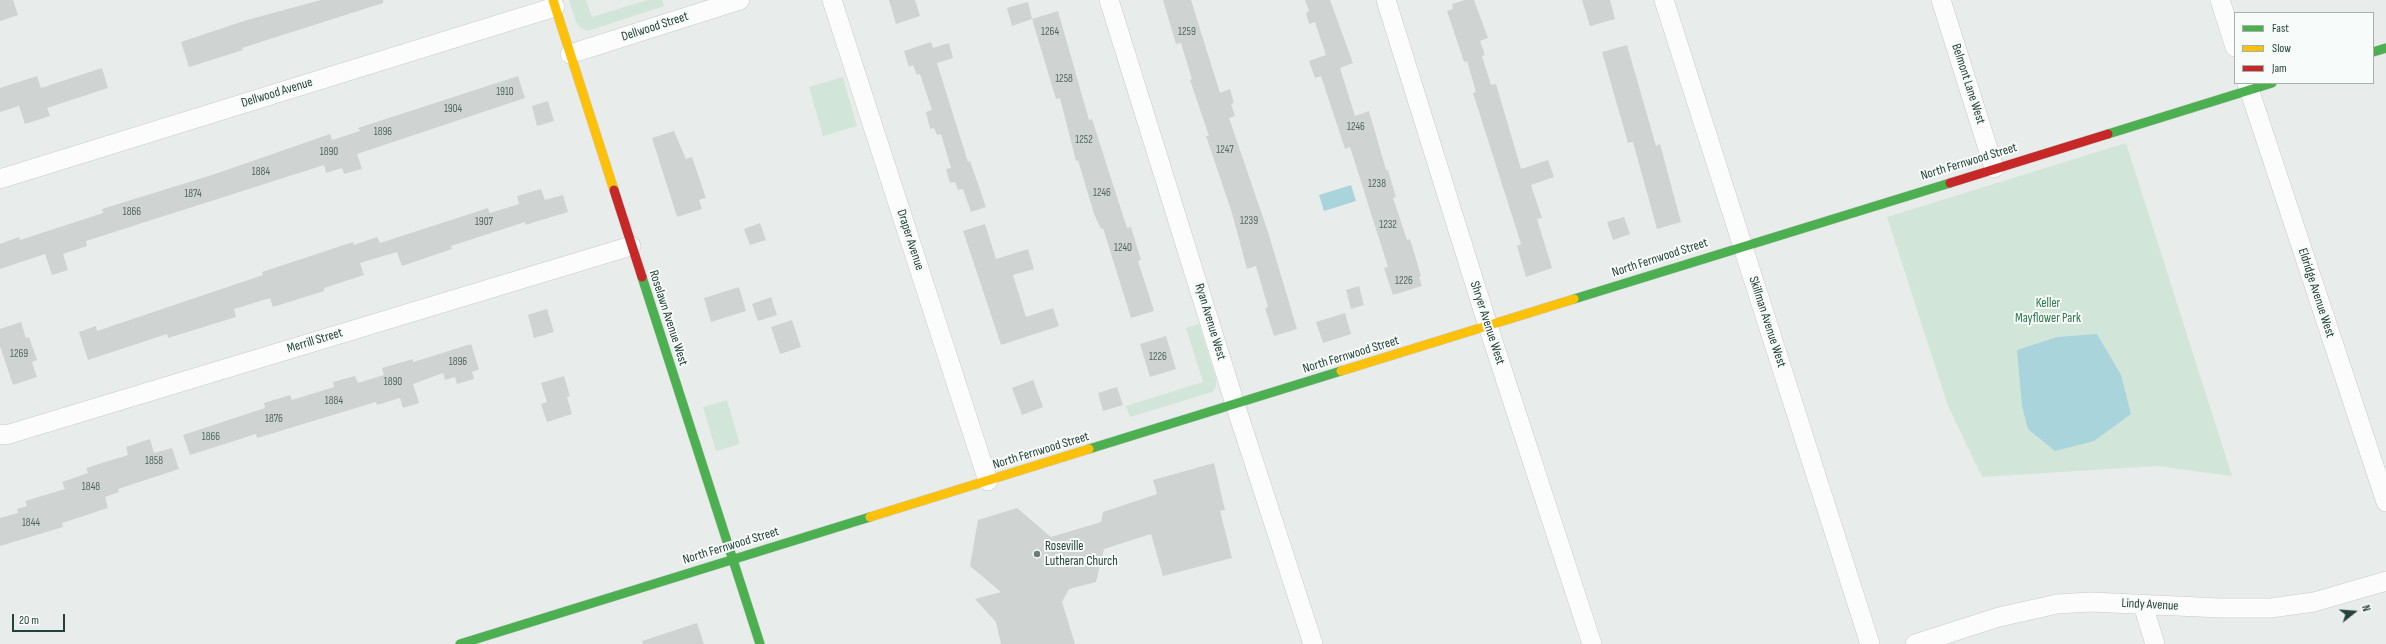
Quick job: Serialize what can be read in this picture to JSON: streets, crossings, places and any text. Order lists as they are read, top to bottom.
{
  "streets": {
    "street": [
      "Dellwood Street",
      "Belmont Lane West",
      "Dellwood Avenue",
      "North Fernwood Street",
      "Draper Avenue",
      "Eldridge Avenue West",
      "Roselawn Avenue West",
      "Ryan Avenue West",
      "Skillman Avenue West",
      "Shryer Avenue West",
      "Merrill Street",
      "Lindy Avenue"
    ]
  },
  "crossings": [
    ["Dellwood Street", "Roselawn Avenue West"],
    ["Belmont Lane West", "North Fernwood Street"],
    ["Dellwood Avenue", "Roselawn Avenue West"],
    ["North Fernwood Street", "Draper Avenue"],
    ["North Fernwood Street", "Eldridge Avenue West"],
    ["North Fernwood Street", "Roselawn Avenue West"],
    ["North Fernwood Street", "Ryan Avenue West"],
    ["North Fernwood Street", "Skillman Avenue West"],
    ["North Fernwood Street", "Shryer Avenue West"],
    ["Roselawn Avenue West", "Merrill Street"]
  ],
  "parks": ["Keller Mayflower Park"],
  "places": ["Roseville Lutheran Church"],
  "house_numbers": [
    "1264",
    "1259",
    "1258",
    "1910",
    "1904",
    "1246",
    "1896",
    "1252",
    "1247",
    "1890",
    "1884",
    "1238",
    "1246",
    "1874",
    "1866",
    "1239",
    "1907",
    "1232",
    "1240",
    "1226",
    "1269",
    "1226",
    "1896",
    "1890",
    "1884",
    "1876",
    "1866",
    "1858",
    "1848",
    "1844"
  ],
  "legend": ["Fast", "Slow", "Jam"],
  "scale_bar": "20 m",
  "north": "right"
}
